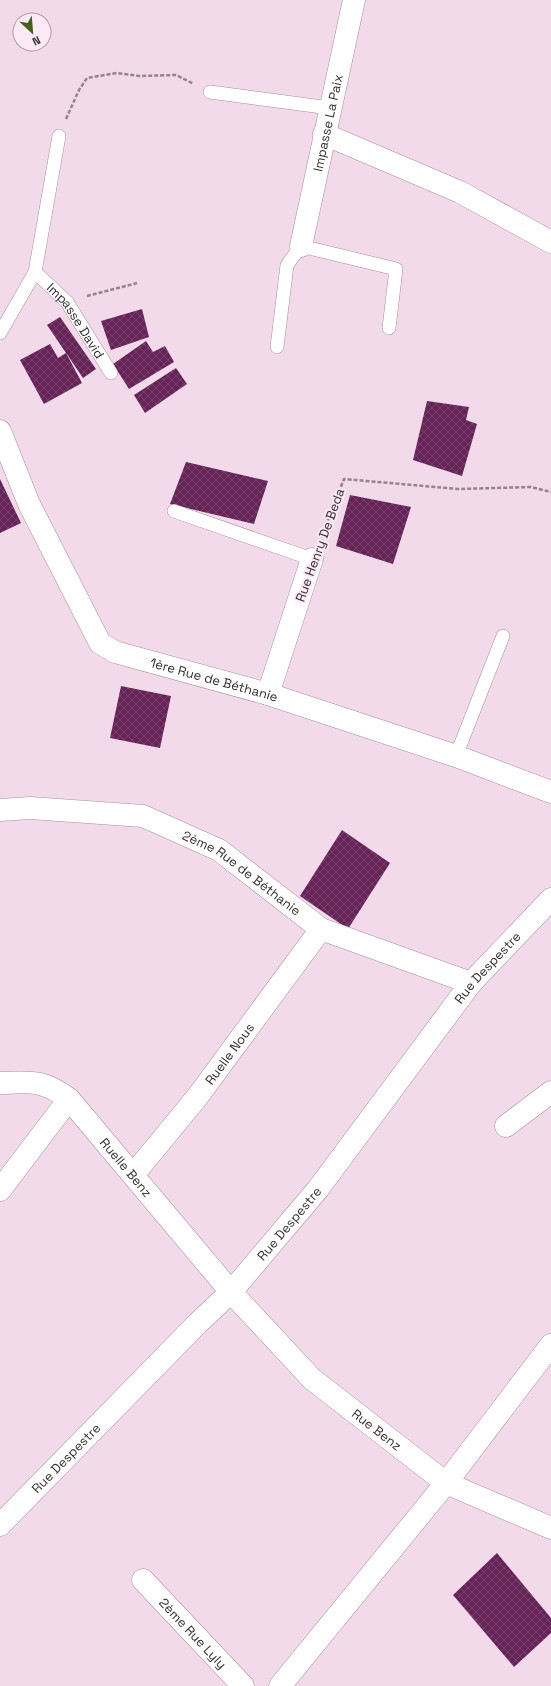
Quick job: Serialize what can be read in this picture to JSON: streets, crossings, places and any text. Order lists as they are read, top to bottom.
{
  "streets": {
    "street": [
      "Impasse La Paix",
      "Rue Henry De Beda",
      "1ère Rue de Béthanie",
      "2ème Rue de Béthanie",
      "Rue Despestre",
      "Ruelle Nous",
      "Ruelle Benz",
      "Rue Benz",
      "2ème Rue Lyly"
    ],
    "lane": ["Impasse David"]
  },
  "crossings": [
    ["Rue Henry De Beda", "1ère Rue de Béthanie"],
    ["2ème Rue de Béthanie", "Rue Despestre"],
    ["2ème Rue de Béthanie", "Ruelle Nous"],
    ["Rue Despestre", "Ruelle Benz"],
    ["Rue Despestre", "Rue Benz"],
    ["Ruelle Nous", "Ruelle Benz"],
    ["Ruelle Benz", "Rue Benz"]
  ],
  "north": "bottom right"
}
